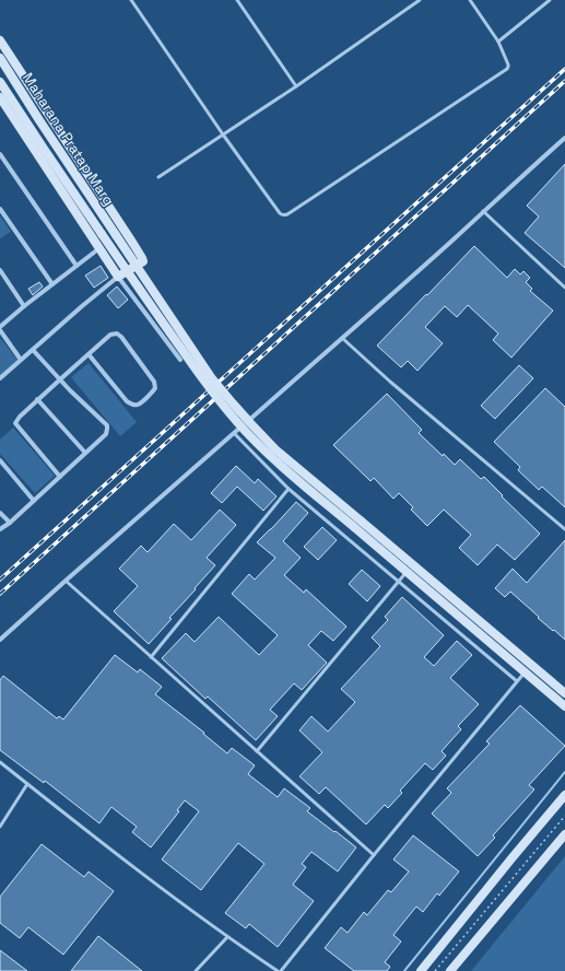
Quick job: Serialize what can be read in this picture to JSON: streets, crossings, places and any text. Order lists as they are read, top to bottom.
{
  "streets": {
    "main road": ["Maharana Pratap Marg"]
  }
}
